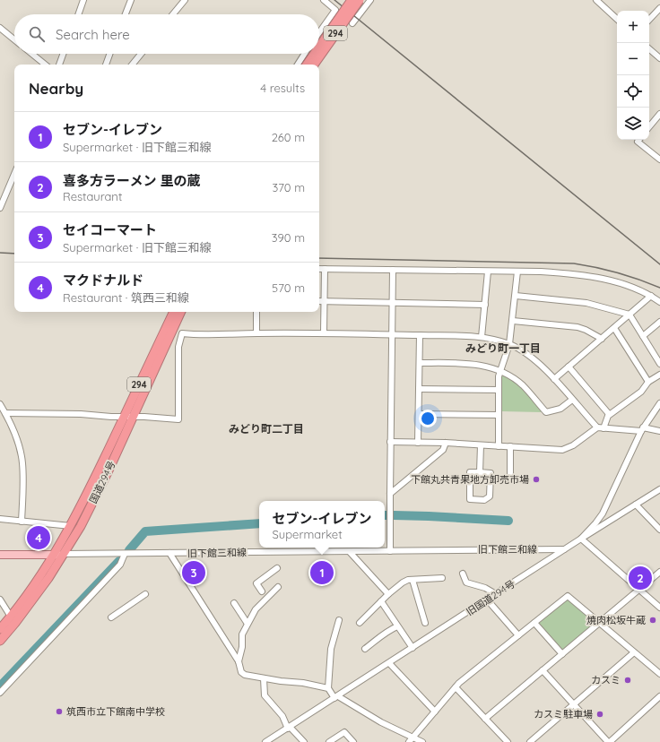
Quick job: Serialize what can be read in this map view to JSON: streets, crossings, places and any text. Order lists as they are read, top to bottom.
{
  "streets": {
    "highway": ["294", "国道294号"],
    "street": ["旧下館三和線", "旧国道294号"]
  },
  "crossings": [
    ["国道294号", "旧下館三和線"],
    ["旧下館三和線", "旧国道294号"]
  ],
  "districts": ["みどり町一丁目", "みどり町二丁目"],
  "places": [
    "下館丸共青果地方卸売市場",
    "焼肉松坂牛蔵",
    "カスミ",
    "筑西市立下館南中学校",
    "カスミ駐車場"
  ],
  "page": {
    "map_buttons": ["+", "−"],
    "search": "Search here",
    "heading": ["Nearby", "4 results"],
    "list": [
      {
        "mark": "1",
        "name": "セブン-イレブン",
        "note": "Supermarket · 旧下館三和線",
        "value": "260 m"
      },
      {
        "mark": "2",
        "name": "喜多方ラーメン 里の蔵",
        "note": "Restaurant",
        "value": "370 m"
      },
      {
        "mark": "3",
        "name": "セイコーマート",
        "note": "Supermarket · 旧下館三和線",
        "value": "390 m"
      },
      {
        "mark": "4",
        "name": "マクドナルド",
        "note": "Restaurant · 筑西三和線",
        "value": "570 m"
      }
    ],
    "popup": ["セブン-イレブン", "Supermarket"],
    "pins": [
      "4",
      "1",
      "3",
      "2"
    ]
  }
}
